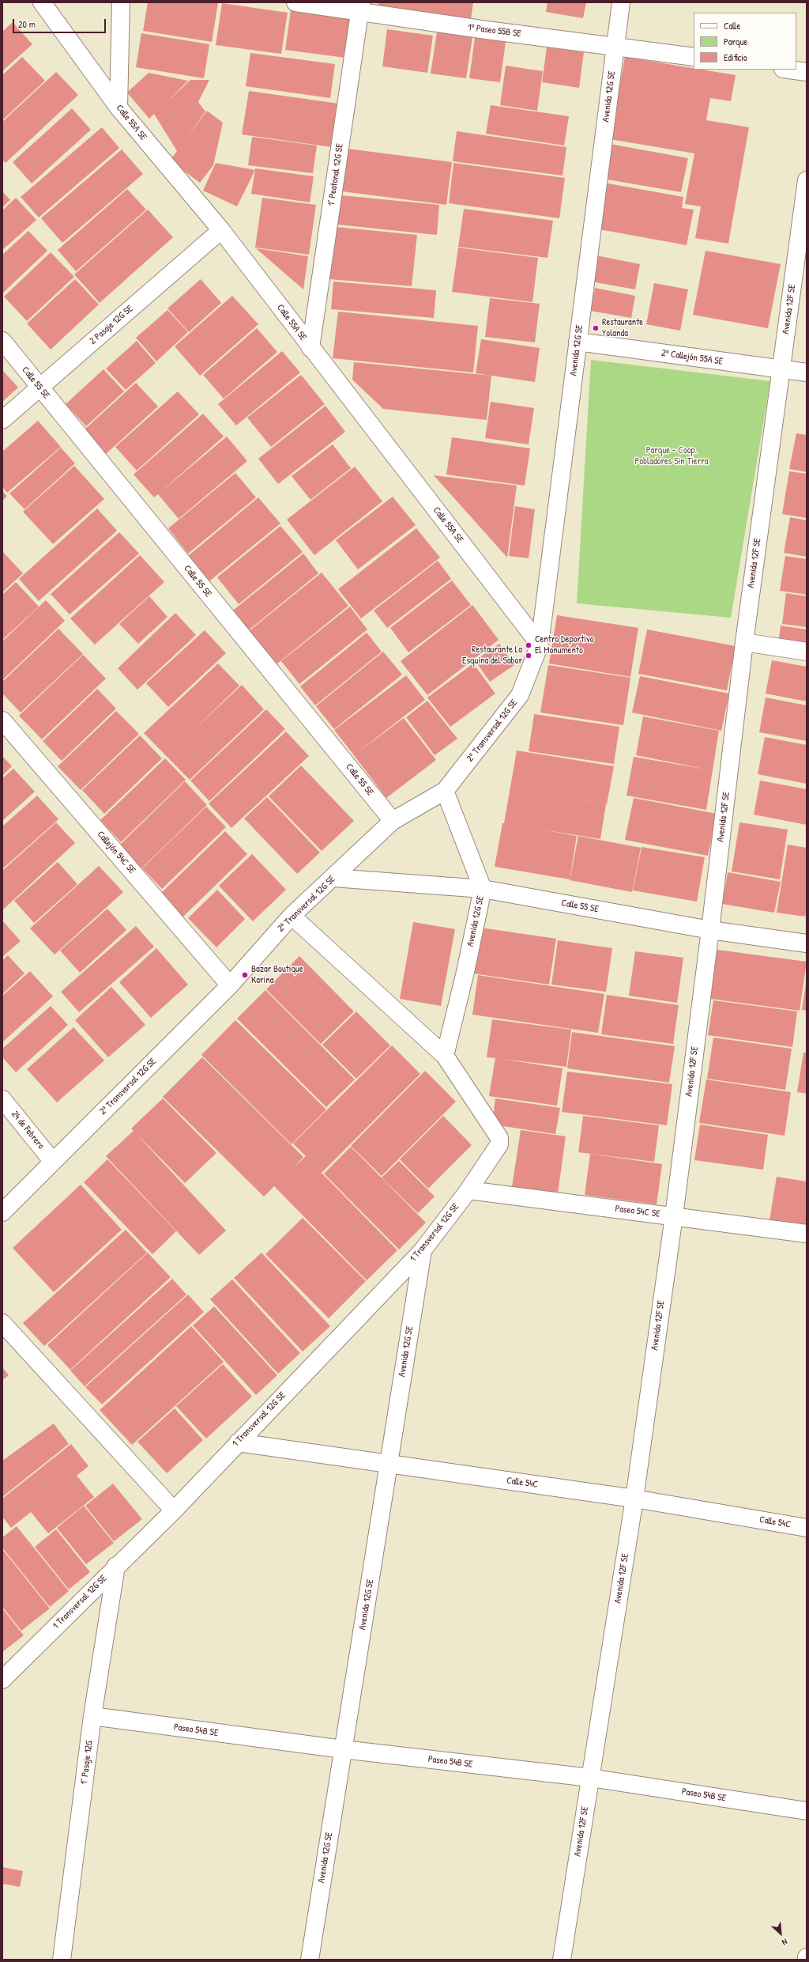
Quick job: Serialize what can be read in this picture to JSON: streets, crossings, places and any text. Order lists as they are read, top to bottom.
{
  "streets": {
    "street": [
      "1º Paseo 55B SE",
      "Avenida 12G SE",
      "Calle 55A SE",
      "1° Peatonal 12G SE",
      "Avenida 12F SE",
      "2 Pasaje 12G SE",
      "2º Callejón 55A SE",
      "Calle 55 SE",
      "2º Transversal 12G SE",
      "Callejón 54C SE",
      "24 de Febrero",
      "Paseo 54C SE",
      "1 Transversal 12G SE",
      "Calle 54C",
      "Paseo 54B SE",
      "1° Pasaje 12G"
    ]
  },
  "crossings": [
    ["1º Paseo 55B SE", "Avenida 12G SE"],
    ["1º Paseo 55B SE", "1° Peatonal 12G SE"],
    ["Avenida 12G SE", "Calle 55A SE"],
    ["Avenida 12G SE", "2º Callejón 55A SE"],
    ["Avenida 12G SE", "Calle 55 SE"],
    ["Avenida 12G SE", "2º Transversal 12G SE"],
    ["Avenida 12G SE", "1 Transversal 12G SE"],
    ["Avenida 12G SE", "Calle 54C"],
    ["Avenida 12G SE", "Paseo 54B SE"],
    ["Calle 55A SE", "1° Peatonal 12G SE"],
    ["Calle 55A SE", "2 Pasaje 12G SE"],
    ["Avenida 12F SE", "2º Callejón 55A SE"],
    ["Avenida 12F SE", "Calle 55 SE"],
    ["Avenida 12F SE", "Paseo 54C SE"],
    ["Avenida 12F SE", "Calle 54C"],
    ["Avenida 12F SE", "Paseo 54B SE"],
    ["2 Pasaje 12G SE", "Calle 55 SE"],
    ["Calle 55 SE", "2º Transversal 12G SE"],
    ["2º Transversal 12G SE", "Callejón 54C SE"],
    ["2º Transversal 12G SE", "24 de Febrero"],
    ["Paseo 54C SE", "1 Transversal 12G SE"],
    ["1 Transversal 12G SE", "Calle 54C"],
    ["1 Transversal 12G SE", "1° Pasaje 12G"],
    ["Paseo 54B SE", "1° Pasaje 12G"]
  ],
  "parks": ["Parque - Coop. Pobladores Sin Tierra"],
  "places": [
    "Restaurante Yolanda",
    "Centro Deportivo El Monumento",
    "Restaurante La Esquina del Sabor",
    "Bazar Boutique Karina"
  ],
  "legend": ["Calle", "Parque", "Edificio"],
  "scale_bar": "20 m",
  "north": "bottom right"
}
